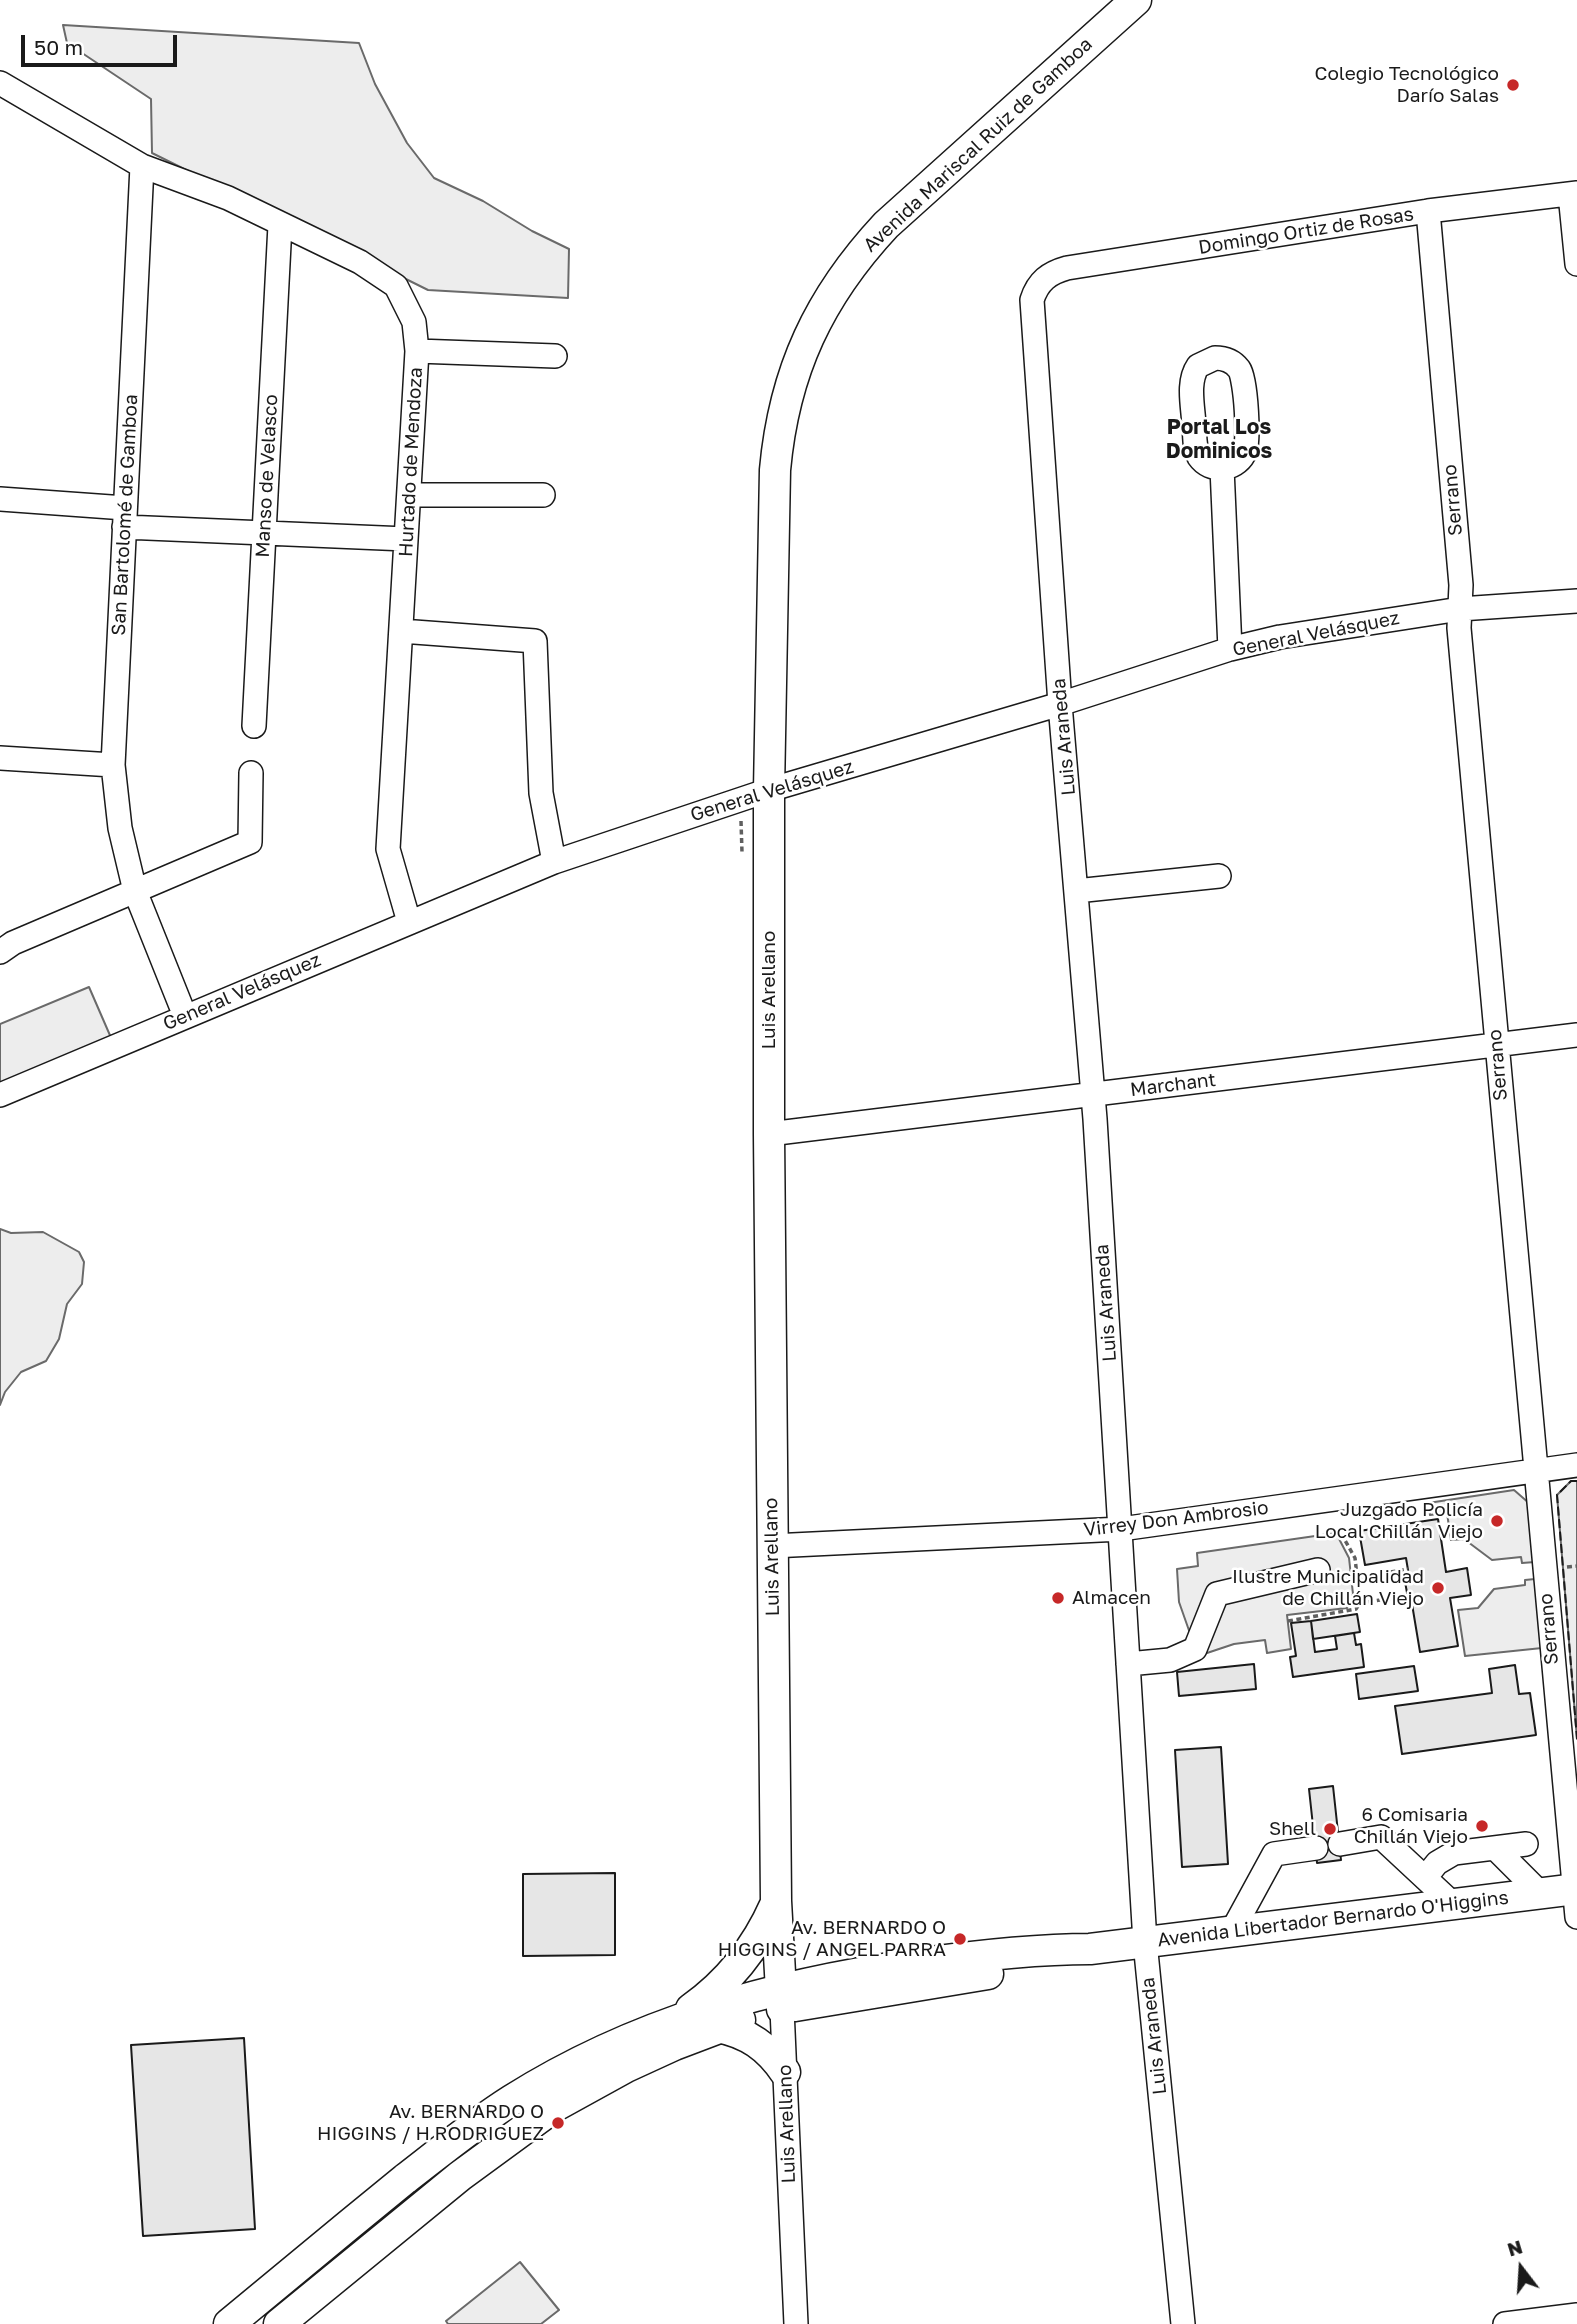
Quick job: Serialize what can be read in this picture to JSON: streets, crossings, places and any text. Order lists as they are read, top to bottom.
{
  "streets": {
    "main road": ["Avenida Mariscal Ruiz de Gamboa", "Luis Arellano", "Avenida Libertador Bernardo O'Higgins"],
    "street": [
      "Domingo Ortiz de Rosas",
      "Hurtado de Mendoza",
      "Manso de Velasco",
      "Serrano",
      "San Bartolomé de Gamboa",
      "General Velásquez",
      "Luis Araneda",
      "Marchant",
      "Virrey Don Ambrosio"
    ]
  },
  "crossings": [
    ["Avenida Mariscal Ruiz de Gamboa", "General Velásquez"],
    ["Avenida Mariscal Ruiz de Gamboa", "Luis Arellano"],
    ["Domingo Ortiz de Rosas", "Serrano"],
    ["Domingo Ortiz de Rosas", "Luis Araneda"],
    ["Hurtado de Mendoza", "Manso de Velasco"],
    ["Hurtado de Mendoza", "San Bartolomé de Gamboa"],
    ["Hurtado de Mendoza", "General Velásquez"],
    ["Serrano", "General Velásquez"],
    ["Serrano", "Marchant"],
    ["Serrano", "Virrey Don Ambrosio"],
    ["Serrano", "Avenida Libertador Bernardo O'Higgins"],
    ["San Bartolomé de Gamboa", "General Velásquez"],
    ["General Velásquez", "Luis Araneda"],
    ["General Velásquez", "Luis Arellano"],
    ["Luis Araneda", "Marchant"],
    ["Luis Araneda", "Virrey Don Ambrosio"],
    ["Luis Araneda", "Avenida Libertador Bernardo O'Higgins"],
    ["Luis Arellano", "Marchant"],
    ["Luis Arellano", "Virrey Don Ambrosio"],
    ["Luis Arellano", "Avenida Libertador Bernardo O'Higgins"]
  ],
  "districts": ["Portal Los Dominicos"],
  "places": [
    "Colegio Tecnológico Darío Salas",
    "Juzgado Policía Local Chillán Viejo",
    "Ilustre Municipalidad de Chillán Viejo",
    "Almacen",
    "6 Comisaria Chillán Viejo",
    "Shell",
    "Av. BERNARDO O HIGGINS / ANGEL PARRA",
    "Av. BERNARDO O HIGGINS / H RODRIGUEZ"
  ],
  "scale_bar": "50 m",
  "north": "top"
}
